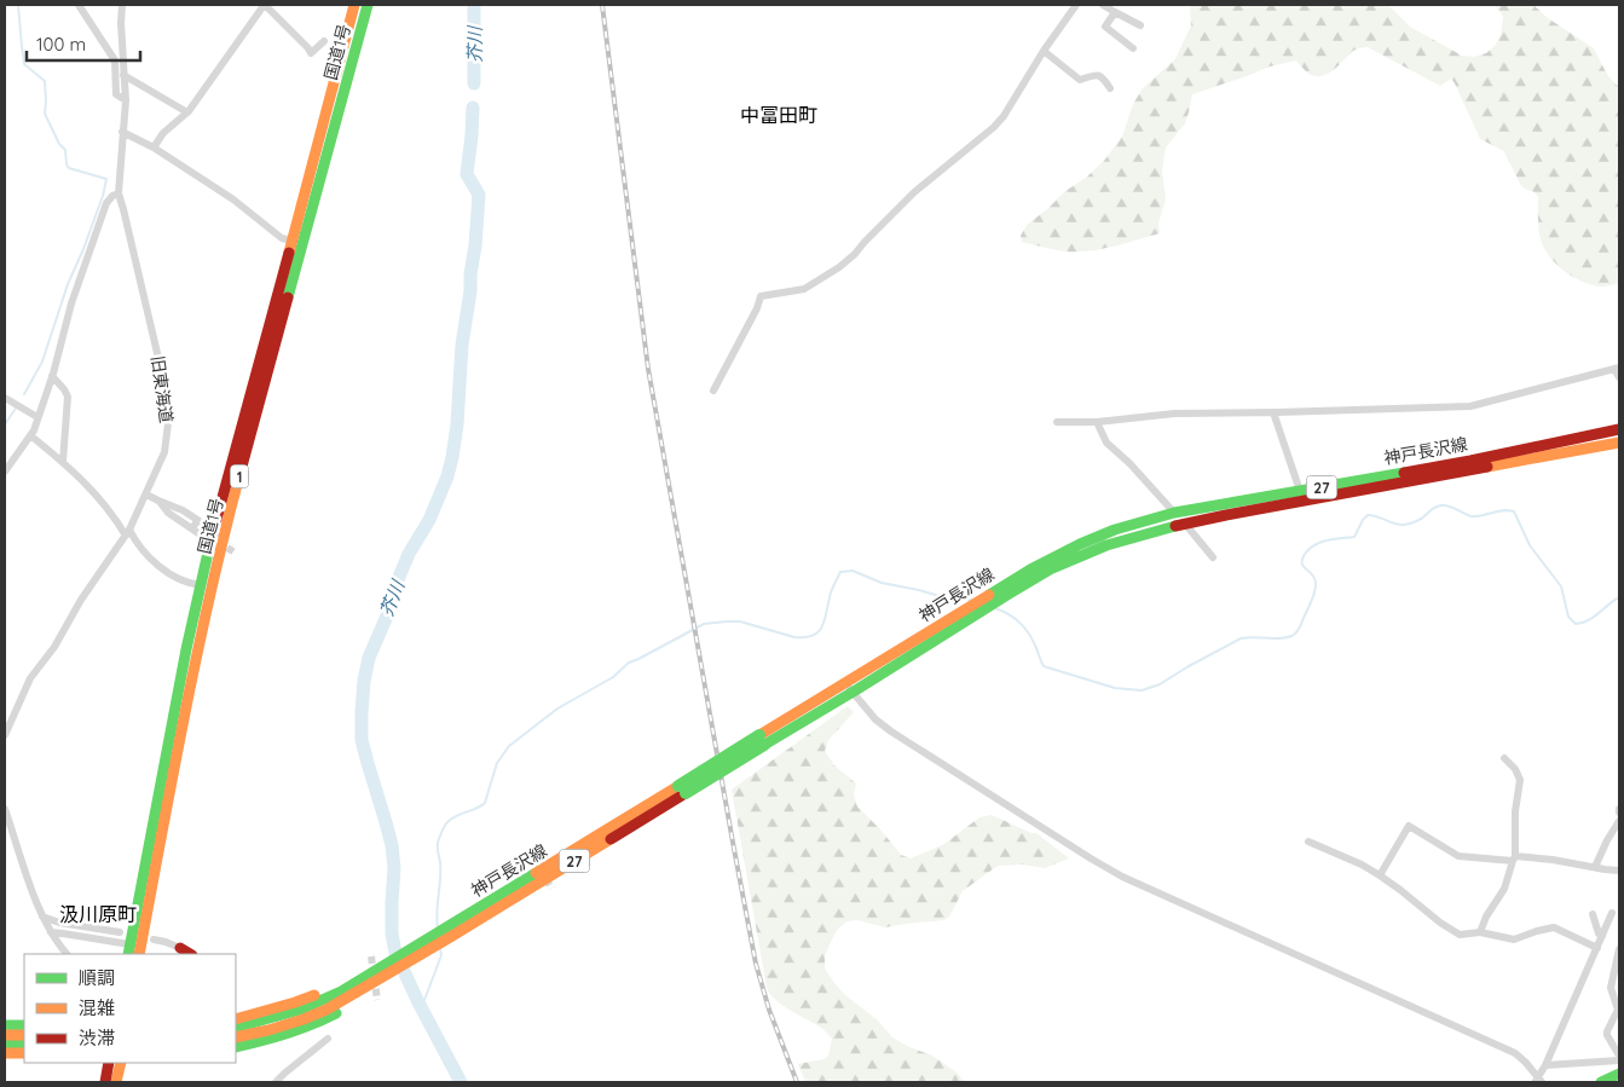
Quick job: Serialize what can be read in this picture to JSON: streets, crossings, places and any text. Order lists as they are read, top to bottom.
{
  "streets": {
    "main road": [
      "国道1号",
      "神戸長沢線",
      "1",
      "27"
    ],
    "street": ["旧東海道"]
  },
  "districts": ["中冨田町", "汲川原町"],
  "water": ["芥川"],
  "legend": ["順調", "混雑", "渋滞"],
  "scale_bar": "100 m"
}
